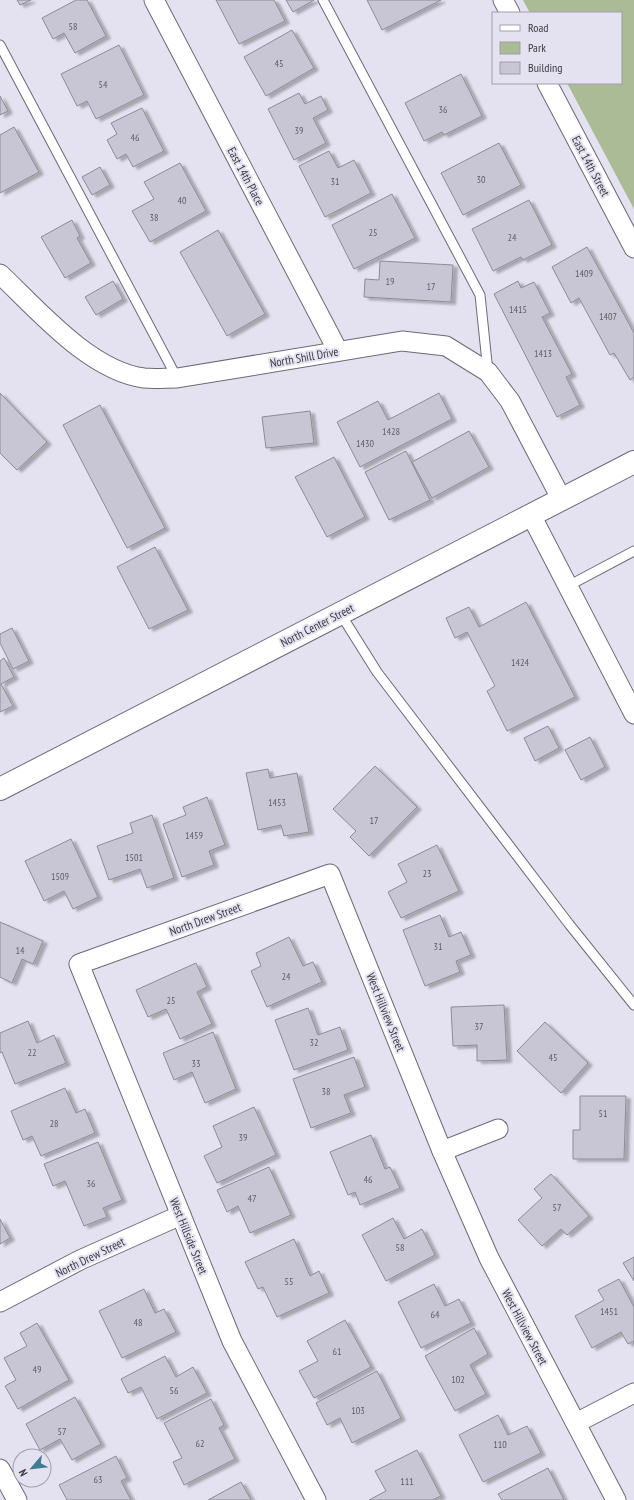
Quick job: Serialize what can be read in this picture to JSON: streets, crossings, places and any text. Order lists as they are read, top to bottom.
{
  "streets": {
    "street": [
      "East 14th Street",
      "East 14th Place",
      "North Shill Drive",
      "North Center Street",
      "North Drew Street",
      "West Hillview Street",
      "West Hillside Street"
    ]
  },
  "crossings": [
    ["East 14th Place", "North Shill Drive"],
    ["North Shill Drive", "North Center Street"],
    ["North Drew Street", "West Hillview Street"],
    ["North Drew Street", "West Hillside Street"]
  ],
  "house_numbers": [
    "58",
    "45",
    "54",
    "36",
    "39",
    "46",
    "30",
    "31",
    "40",
    "38",
    "25",
    "24",
    "1409",
    "19",
    "17",
    "1415",
    "1407",
    "1413",
    "1428",
    "1430",
    "1424",
    "1453",
    "17",
    "1459",
    "1501",
    "23",
    "1509",
    "31",
    "14",
    "24",
    "25",
    "37",
    "32",
    "22",
    "45",
    "33",
    "38",
    "51",
    "28",
    "39",
    "46",
    "36",
    "47",
    "57",
    "58",
    "55",
    "1451",
    "64",
    "48",
    "61",
    "49",
    "102",
    "56",
    "103",
    "57",
    "62",
    "110",
    "63",
    "111"
  ],
  "legend": ["Road", "Park", "Building"],
  "north": "bottom left"
}
